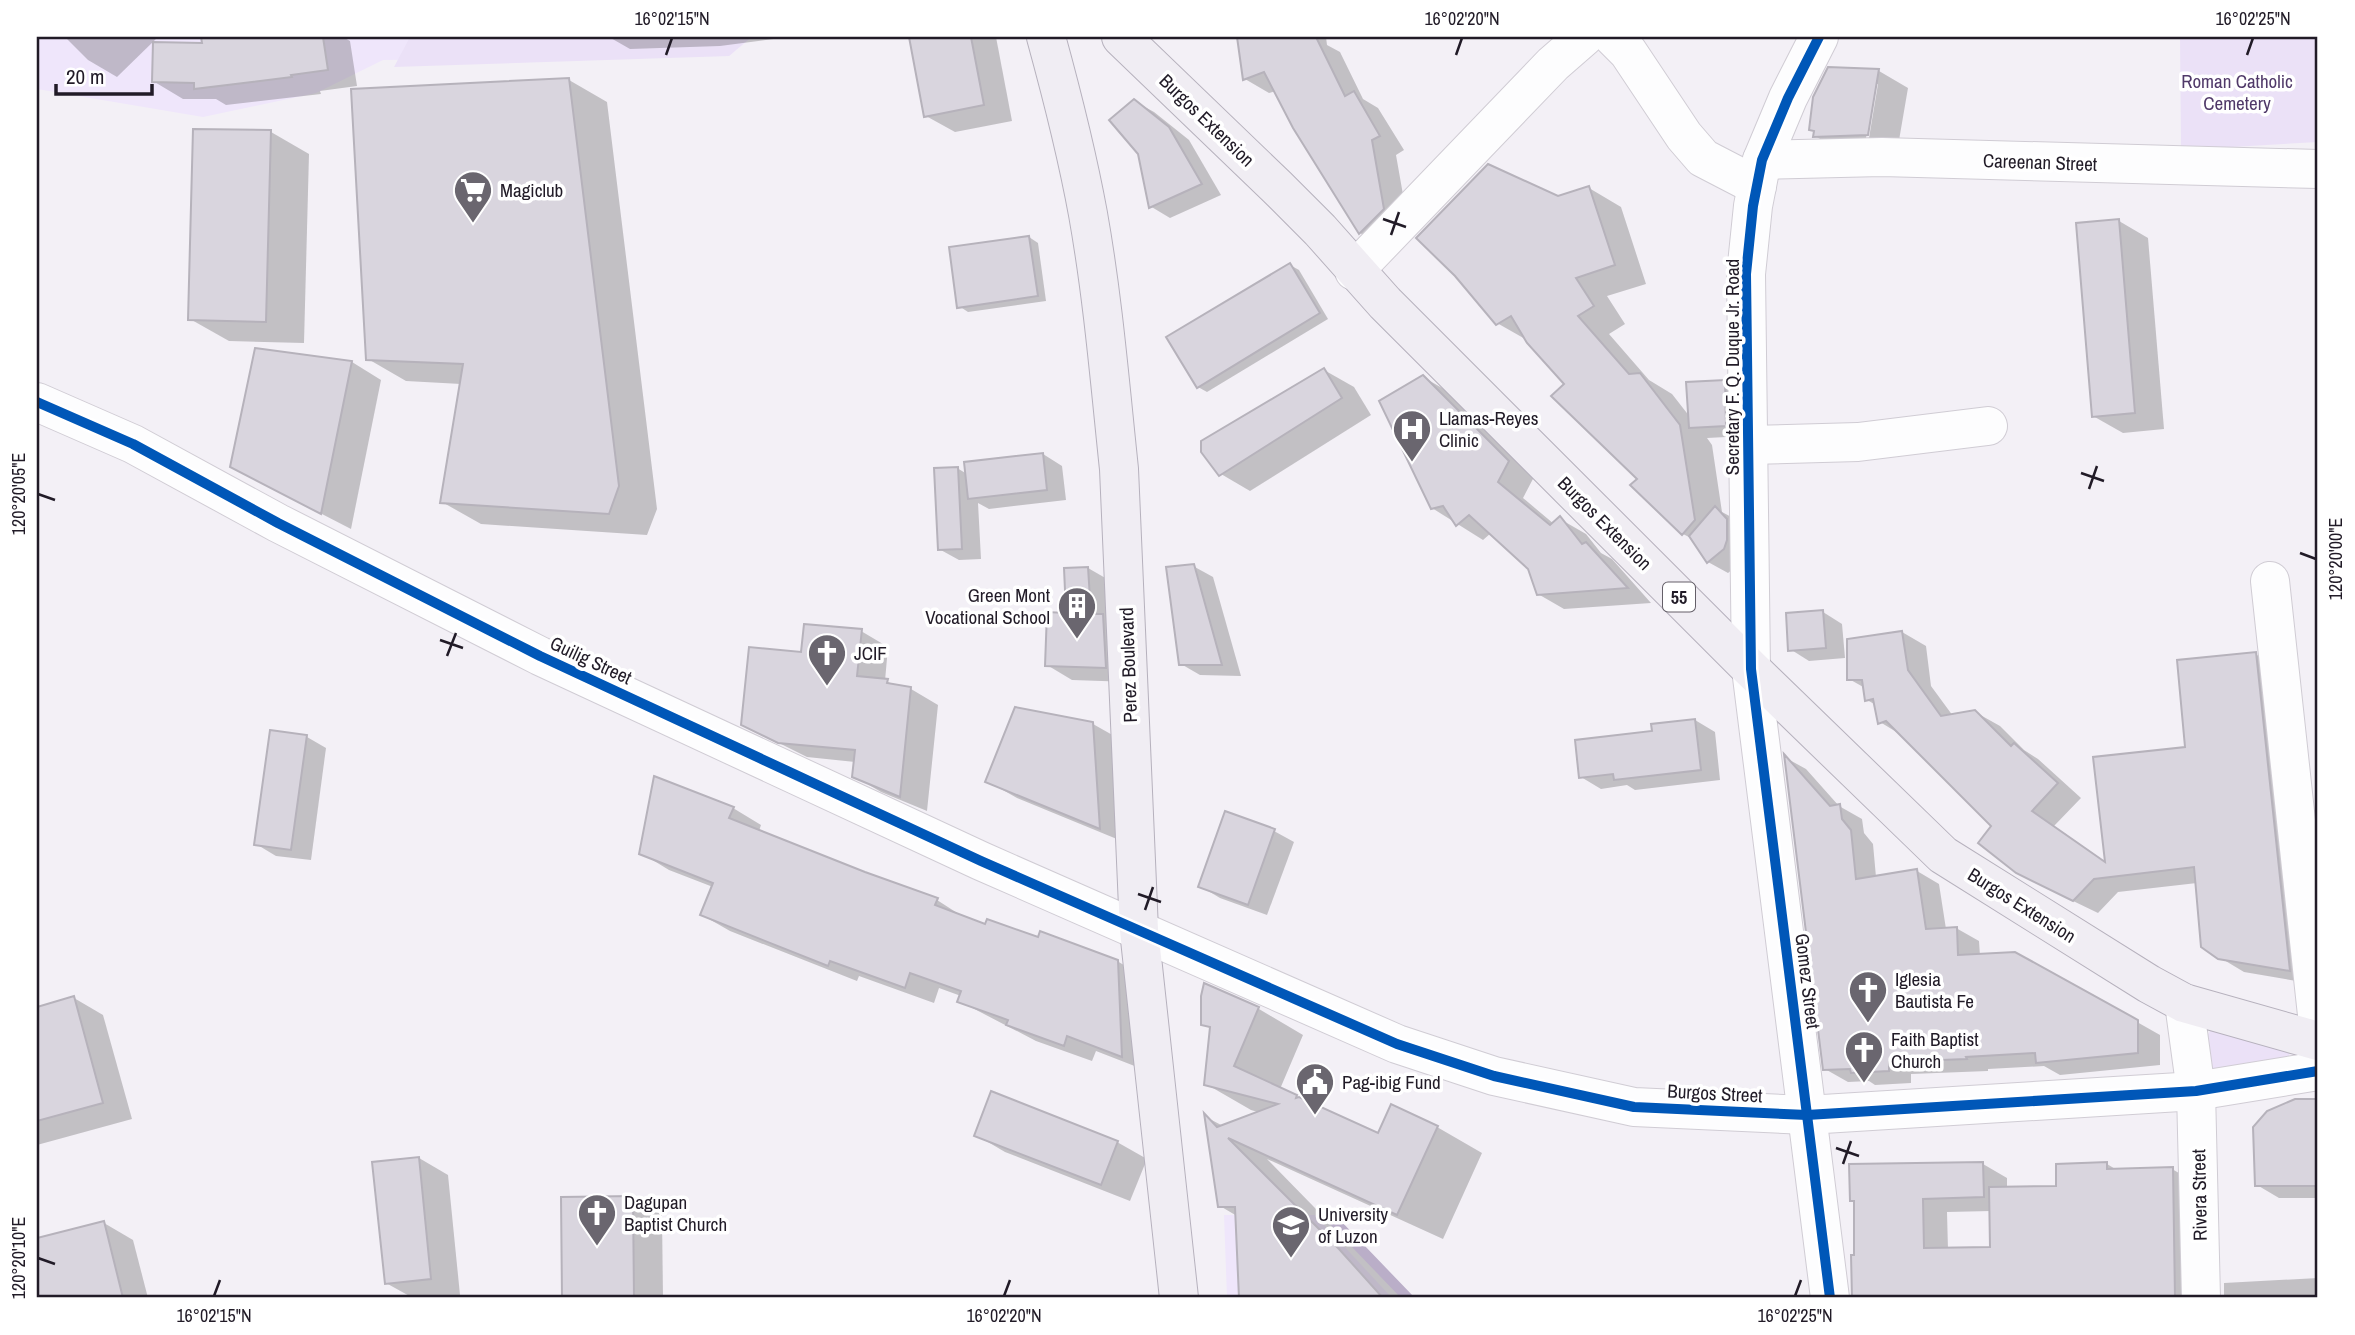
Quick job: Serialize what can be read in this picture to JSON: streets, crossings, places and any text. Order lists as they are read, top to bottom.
{
  "streets": {
    "main road": ["Burgos Extension", "55", "Perez Boulevard"],
    "street": [
      "Careenan Street",
      "Secretary F. Q. Duque Jr. Road",
      "Guilig Street",
      "Gomez Street",
      "Burgos Street",
      "Rivera Street"
    ]
  },
  "crossings": [
    ["Burgos Extension", "Secretary F. Q. Duque Jr. Road"],
    ["Burgos Extension", "Gomez Street"],
    ["Burgos Extension", "Rivera Street"],
    ["Careenan Street", "Secretary F. Q. Duque Jr. Road"],
    ["Secretary F. Q. Duque Jr. Road", "Gomez Street"],
    ["Guilig Street", "Perez Boulevard"],
    ["Guilig Street", "Burgos Street"],
    ["Perez Boulevard", "Burgos Street"],
    ["Gomez Street", "Burgos Street"],
    ["Burgos Street", "Rivera Street"]
  ],
  "parks": ["Roman Catholic Cemetery"],
  "places": {
    "supermarket": ["Magiclub"],
    "hospital": ["Llamas-Reyes Clinic"],
    "building": ["Green Mont Vocational School"],
    "church": [
      "JCIF",
      "Iglesia Bautista Fe",
      "Faith Baptist Church",
      "Dagupan Baptist Church"
    ],
    "public building": ["Pag-ibig Fund"],
    "school or university": ["University of Luzon"]
  },
  "scale_bar": "20 m",
  "coordinates": [
    "16°02'15\"N",
    "16°02'20\"N",
    "16°02'25\"N",
    "120°20'05\"E",
    "120°20'00\"E",
    "120°20'10\"E"
  ]
}
